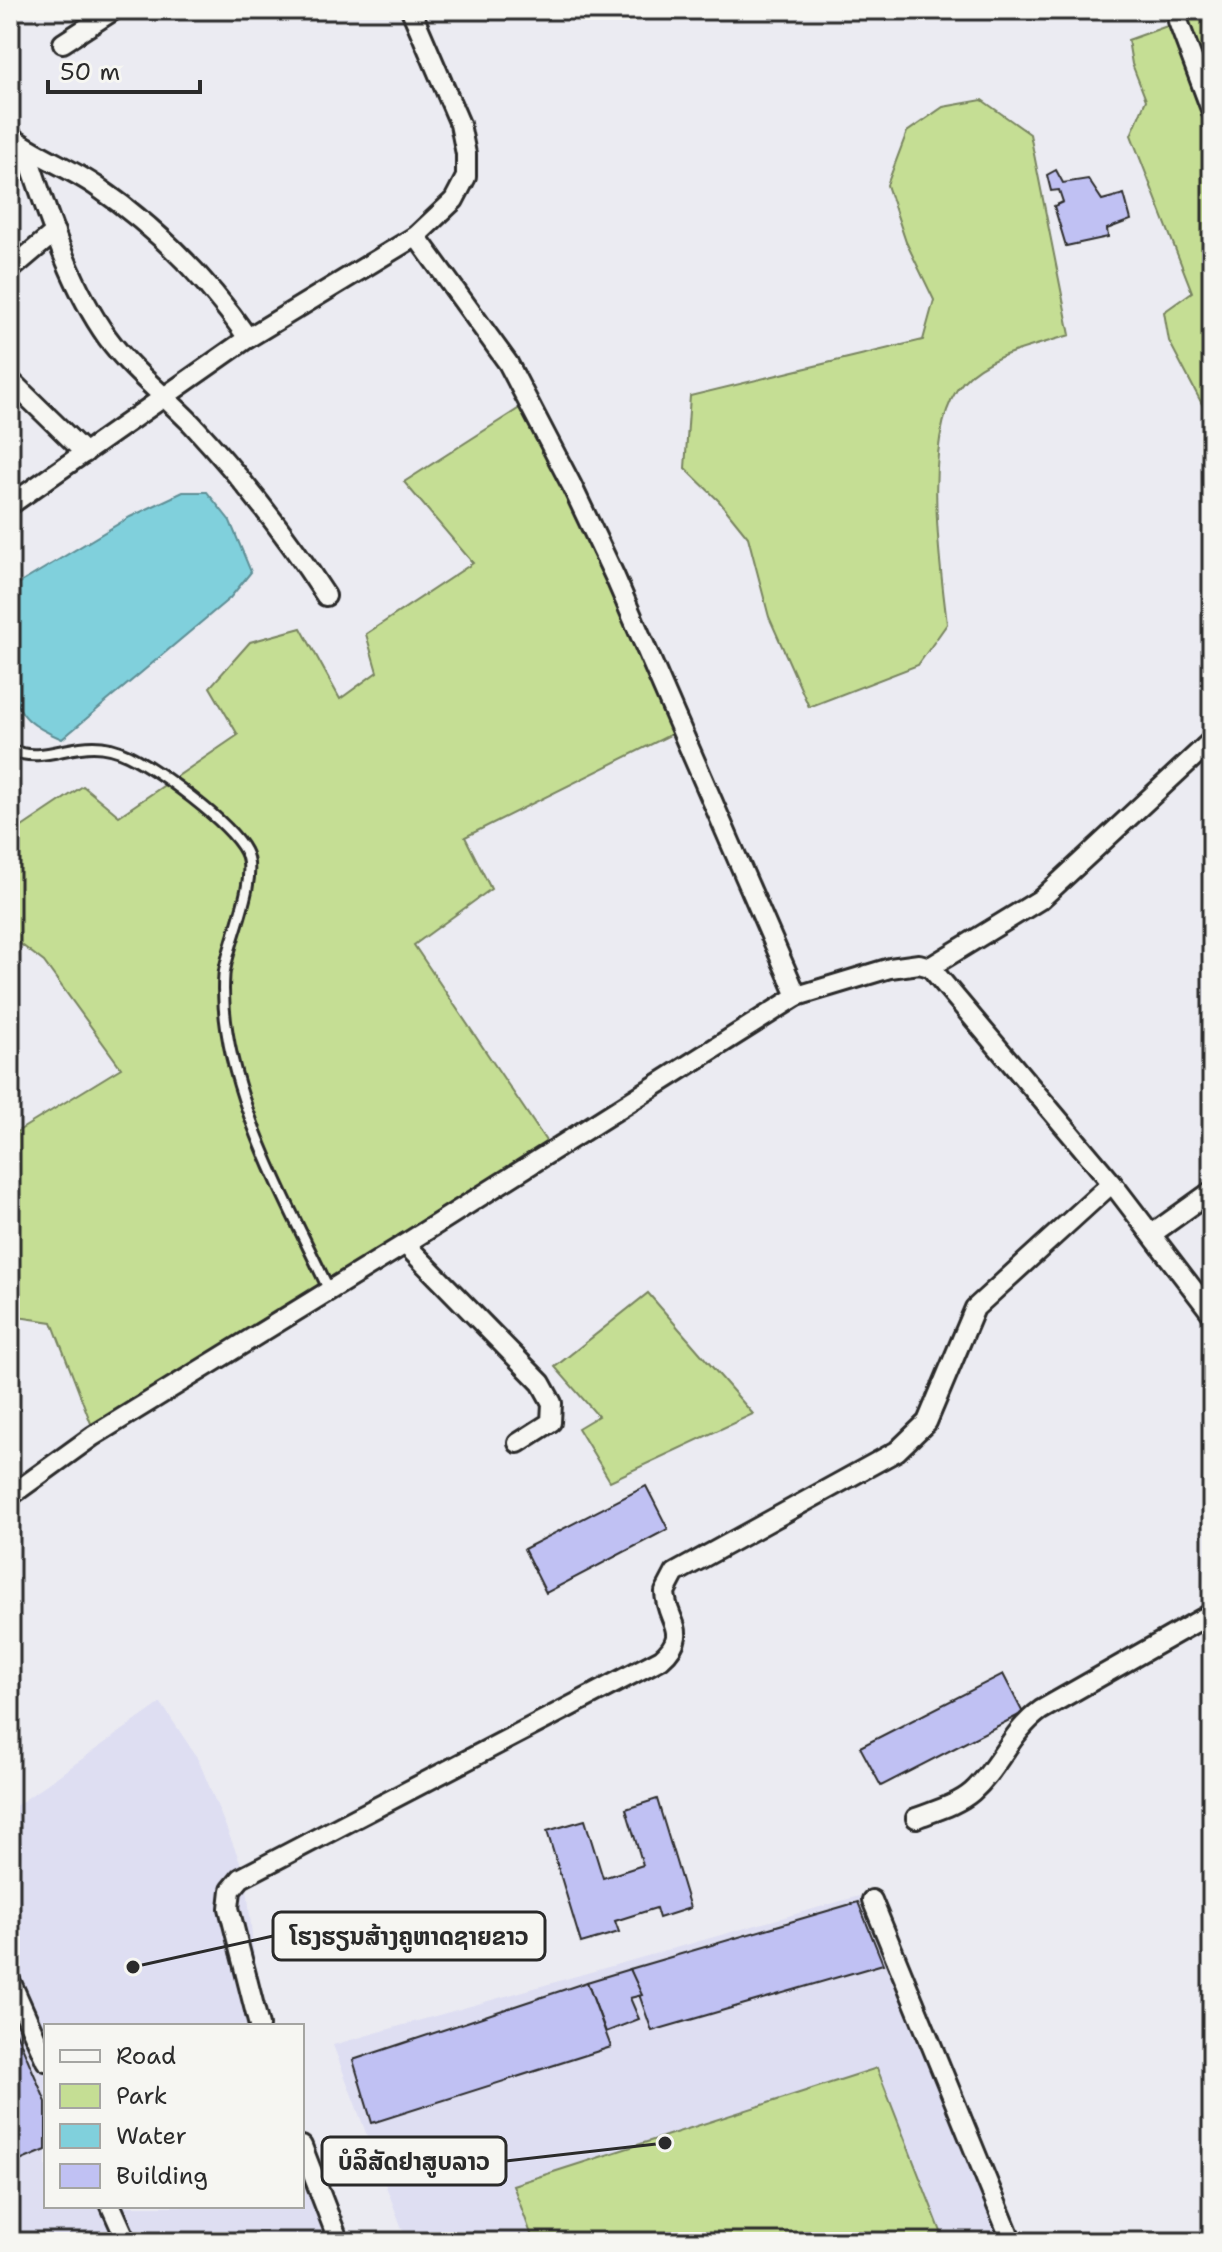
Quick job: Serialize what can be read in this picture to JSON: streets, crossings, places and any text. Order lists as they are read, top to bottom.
{
  "places": ["ໂຮງຮຽນສ້າງຄູຫາດຊາຍຂາວ", "ບໍລິສັດຢາສູບລາວ"],
  "legend": [
    "Road",
    "Park",
    "Water",
    "Building"
  ],
  "scale_bar": "50 m"
}
